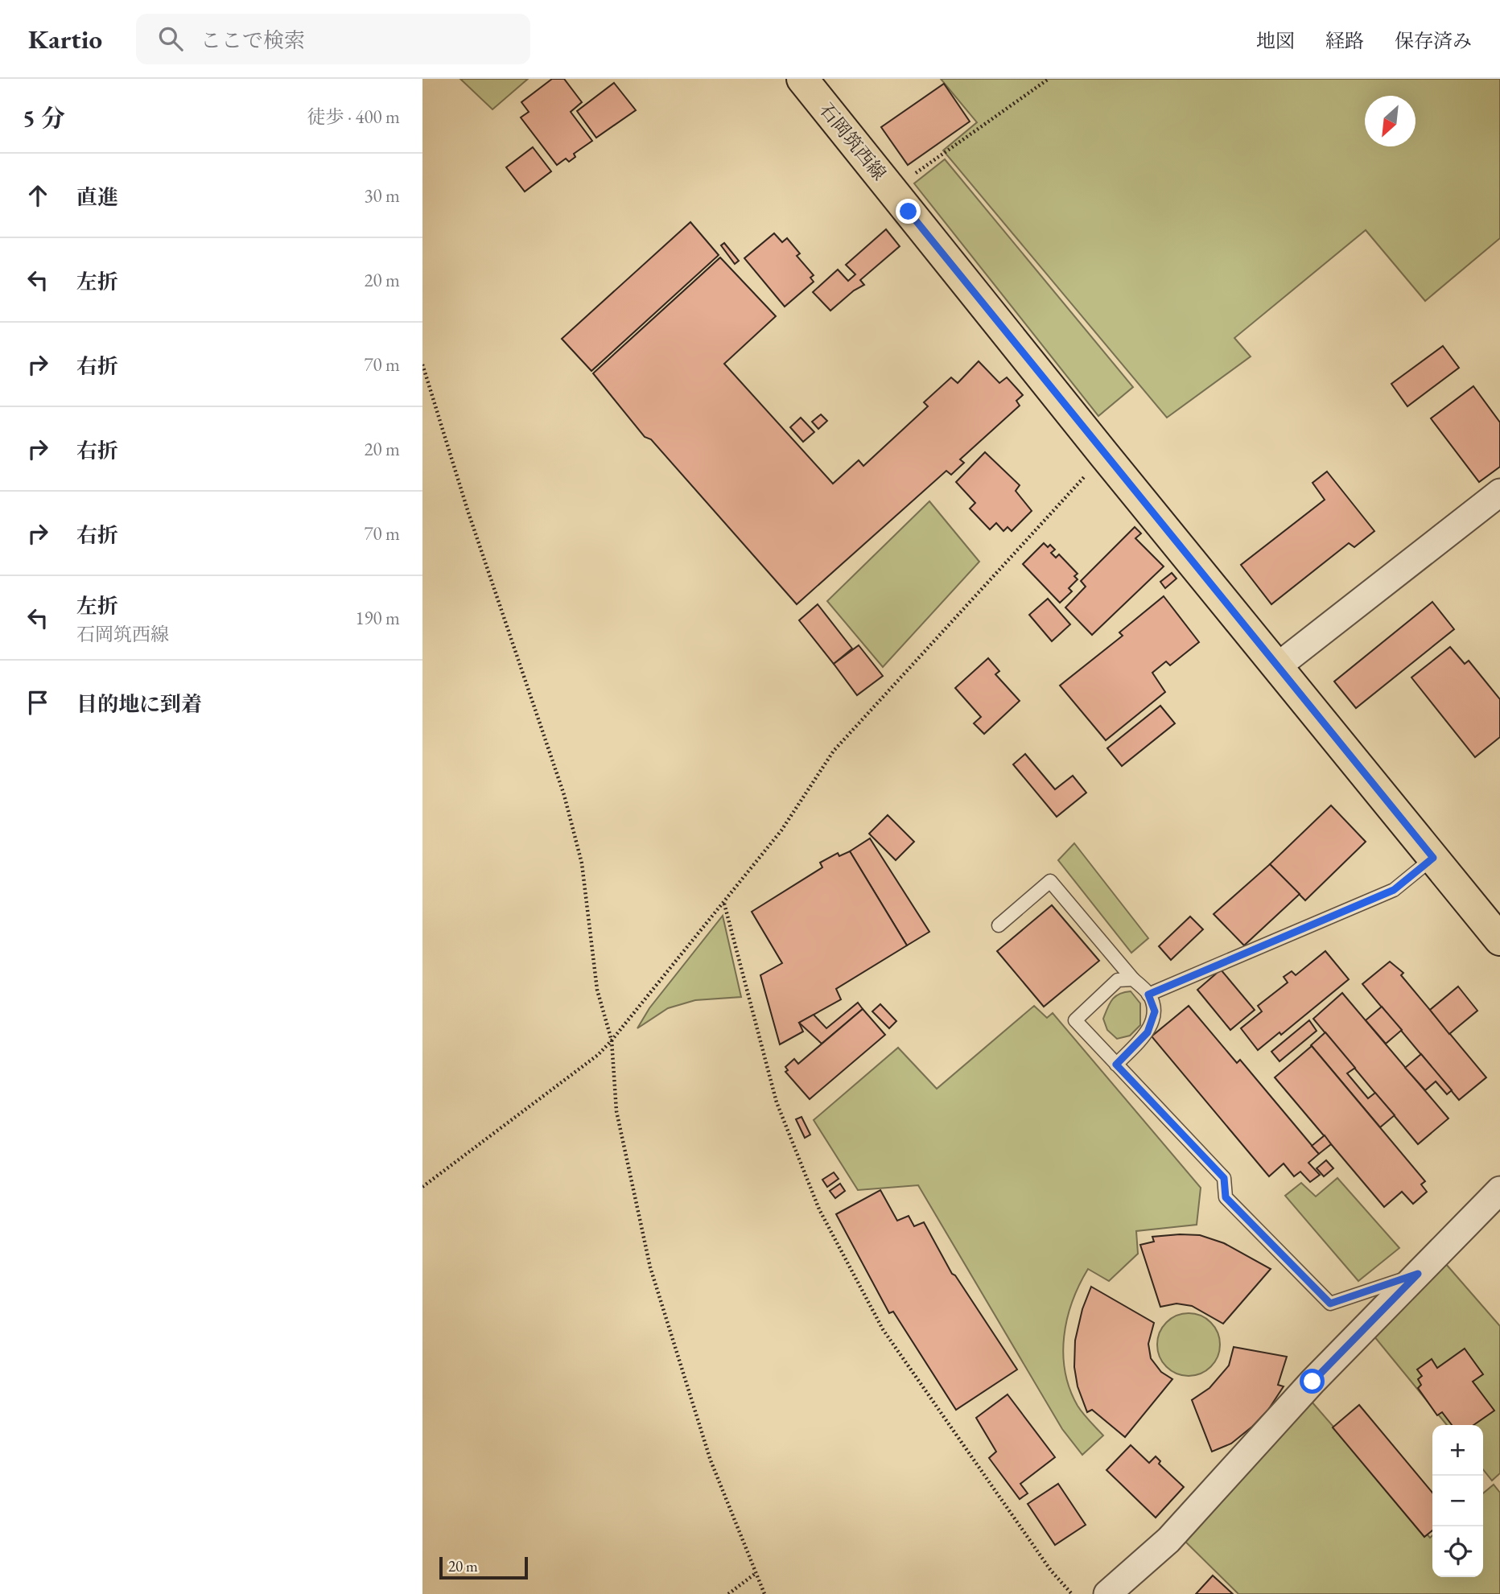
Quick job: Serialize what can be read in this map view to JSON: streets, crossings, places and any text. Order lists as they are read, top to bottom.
{
  "streets": {
    "main road": ["石岡筑西線"]
  },
  "scale_bar": "20 m",
  "north": "bottom left",
  "page": {
    "header": "Kartio",
    "search": "ここで検索",
    "nav": ["地図", "経路", "保存済み"],
    "heading": ["5 分", "徒歩 · 400 m"],
    "list": [
      ["直進", "30 m"],
      ["左折", "20 m"],
      ["右折", "70 m"],
      ["右折", "20 m"],
      ["右折", "70 m"],
      ["左折", "石岡筑西線", "190 m"],
      "目的地に到着"
    ],
    "map_buttons": ["+", "−"],
    "scale": "20 m"
  }
}
